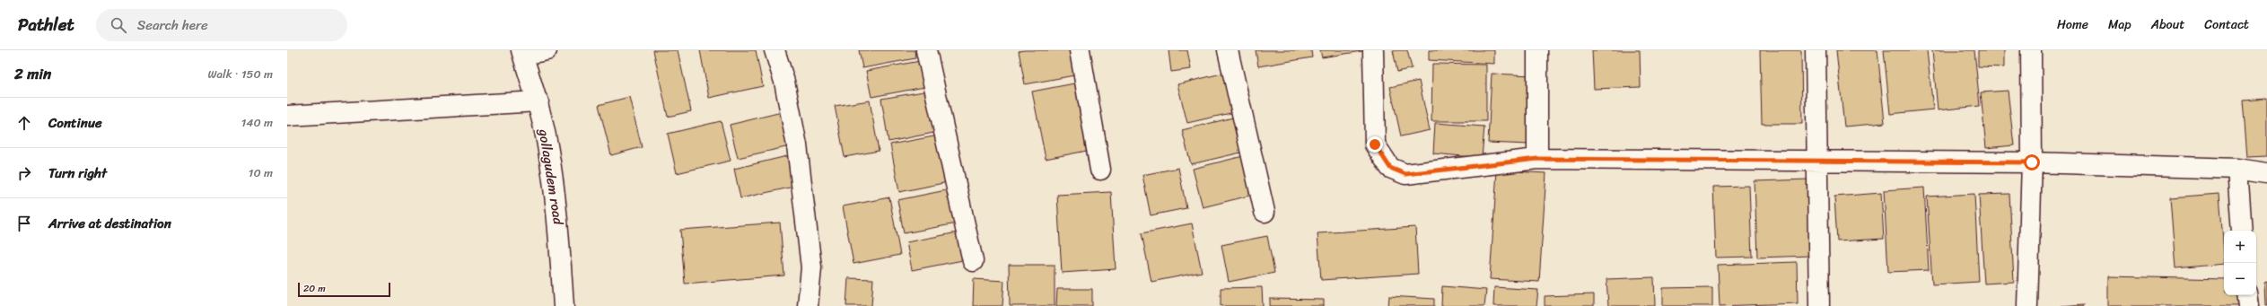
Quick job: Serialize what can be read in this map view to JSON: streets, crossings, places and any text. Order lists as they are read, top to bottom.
{
  "streets": {
    "street": ["gollagudem road"]
  },
  "scale_bar": "20 m",
  "page": {
    "header": "Pathlet",
    "search": "Search here",
    "nav": [
      "Home",
      "Map",
      "About",
      "Contact"
    ],
    "heading": ["2 min", "Walk · 150 m"],
    "list": [
      ["Continue", "140 m"],
      ["Turn right", "10 m"],
      "Arrive at destination"
    ],
    "map_buttons": ["+", "−"],
    "scale": "20 m"
  }
}
